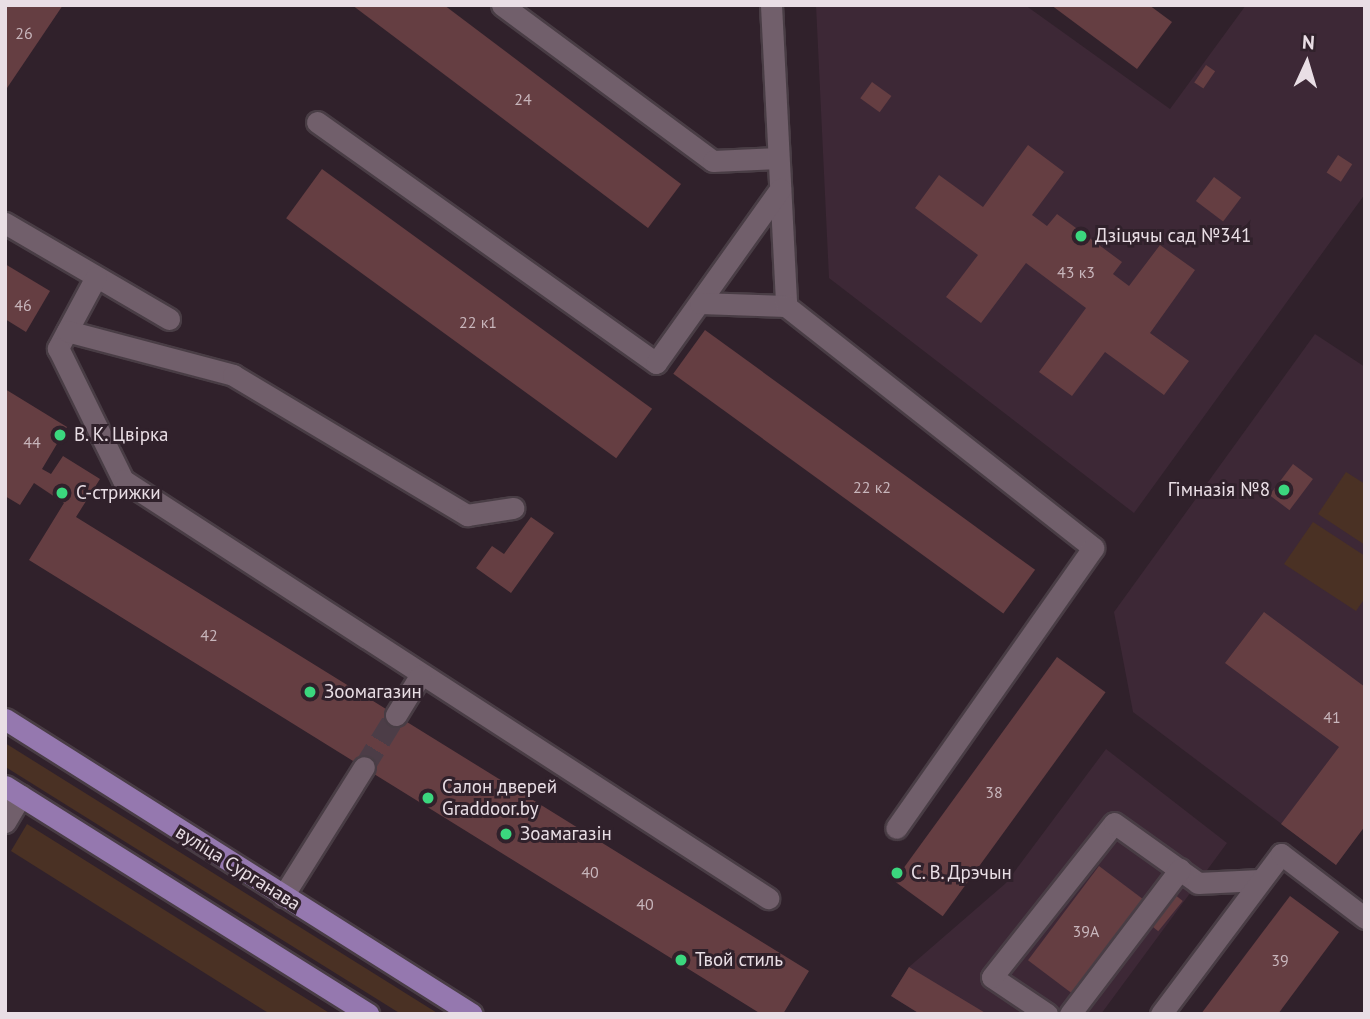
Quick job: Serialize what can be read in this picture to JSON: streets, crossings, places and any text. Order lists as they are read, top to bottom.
{
  "streets": {
    "main road": ["вуліца Сурганава"]
  },
  "places": [
    "Дзіцячы сад №341",
    "В. К. Цвірка",
    "Гімназія №8",
    "С-стрижки",
    "Зоомагазин",
    "Салон дверей Graddoor.by",
    "Зоамагазін",
    "С. В. Дрэчын",
    "Твой стиль"
  ],
  "house_numbers": [
    "26",
    "24",
    "43 к3",
    "46",
    "22 к1",
    "44",
    "22 к2",
    "42",
    "41",
    "38",
    "40",
    "40",
    "39А",
    "39"
  ],
  "north": "top"
}
